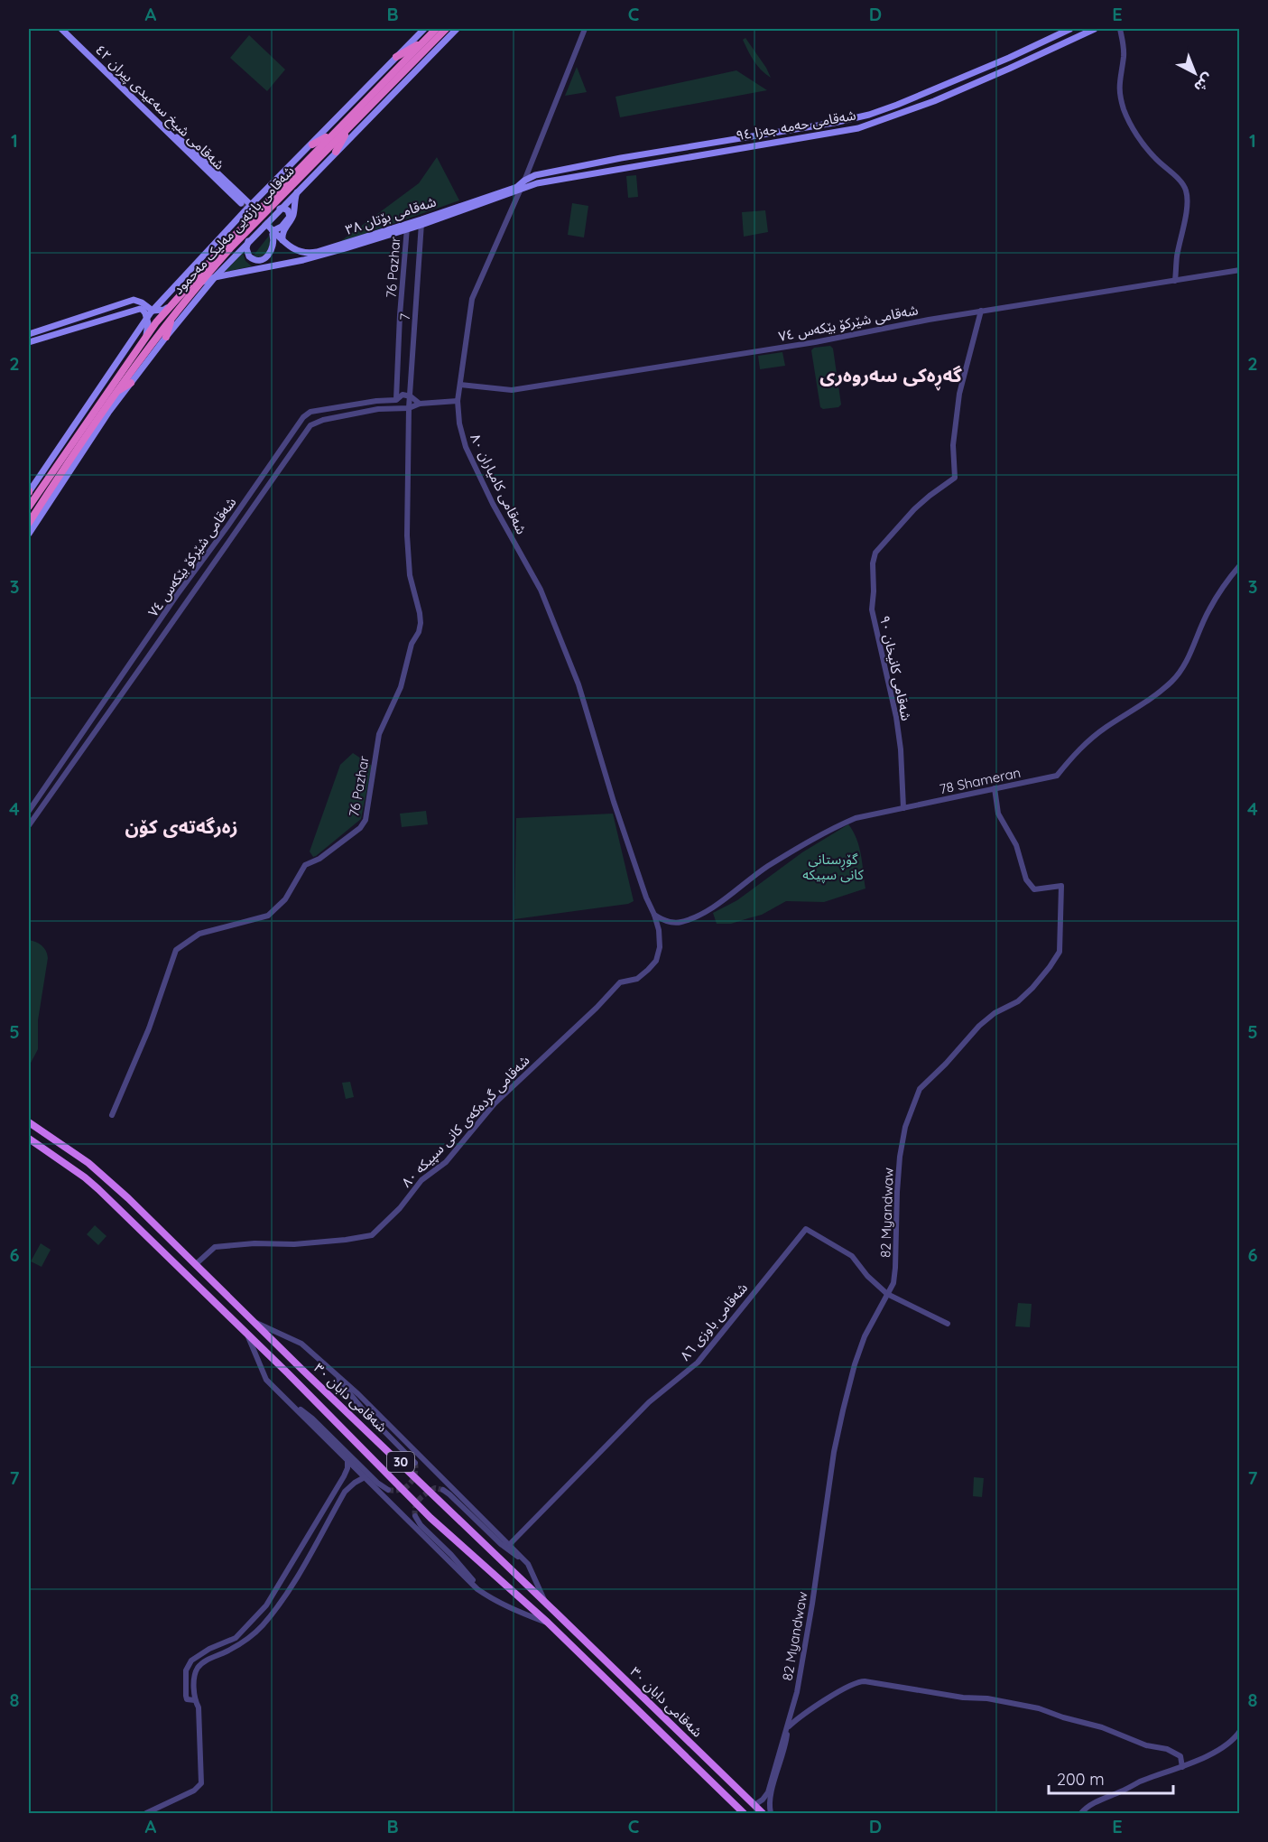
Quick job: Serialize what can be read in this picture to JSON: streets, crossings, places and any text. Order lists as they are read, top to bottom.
{
  "streets": {
    "highway": ["شەقامی بازنەیی مەلیک مەحمود"],
    "main road": [
      "شەقامی شیخ سەعیدی پیران ٤٢",
      "شەقامی حەمە جەزا ٩٤",
      "شەقامی بۆتان ٣٨",
      "شەقامی دابان ٣٠",
      "30"
    ],
    "street": [
      "76 Pazhar",
      "7",
      "شەقامی شێرکۆ بێکەس ٧٤",
      "شەقامی کامیاران ٨٠",
      "شەقامی کانیخان ٩٠",
      "78 Shameran",
      "شەقامی گردەکەی کانی سپیکە ٨٠",
      "82 Myandwaw",
      "شەقامی باوزی ٨٦"
    ]
  },
  "crossings": [
    ["شەقامی حەمە جەزا ٩٤", "شەقامی بۆتان ٣٨"],
    ["شەقامی حەمە جەزا ٩٤", "شەقامی کامیاران ٨٠"],
    ["شەقامی بۆتان ٣٨", "شەقامی بازنەیی مەلیک مەحمود"],
    ["شەقامی بۆتان ٣٨", "76 Pazhar"],
    ["شەقامی بۆتان ٣٨", "7"],
    ["شەقامی بۆتان ٣٨", "شەقامی کامیاران ٨٠"],
    ["76 Pazhar", "7"],
    ["76 Pazhar", "شەقامی شێرکۆ بێکەس ٧٤"],
    ["7", "شەقامی شێرکۆ بێکەس ٧٤"],
    ["شەقامی شێرکۆ بێکەس ٧٤", "شەقامی کامیاران ٨٠"],
    ["شەقامی شێرکۆ بێکەس ٧٤", "شەقامی کانیخان ٩٠"],
    ["شەقامی کامیاران ٨٠", "78 Shameran"],
    ["شەقامی کامیاران ٨٠", "شەقامی گردەکەی کانی سپیکە ٨٠"],
    ["شەقامی کانیخان ٩٠", "78 Shameran"],
    ["78 Shameran", "شەقامی گردەکەی کانی سپیکە ٨٠"],
    ["78 Shameran", "82 Myandwaw"],
    ["شەقامی گردەکەی کانی سپیکە ٨٠", "شەقامی دابان ٣٠"],
    ["82 Myandwaw", "شەقامی باوزی ٨٦"]
  ],
  "districts": ["گەڕەکی سەروەری", "زەرگەتەی کۆن"],
  "parks": ["گۆڕستانی کانی سپیکە"],
  "scale_bar": "200 m",
  "north": "bottom right",
  "grid": {
    "columns": [
      "A",
      "B",
      "C",
      "D",
      "E"
    ],
    "rows": [
      "1",
      "2",
      "3",
      "4",
      "5",
      "6",
      "7",
      "8"
    ]
  }
}
